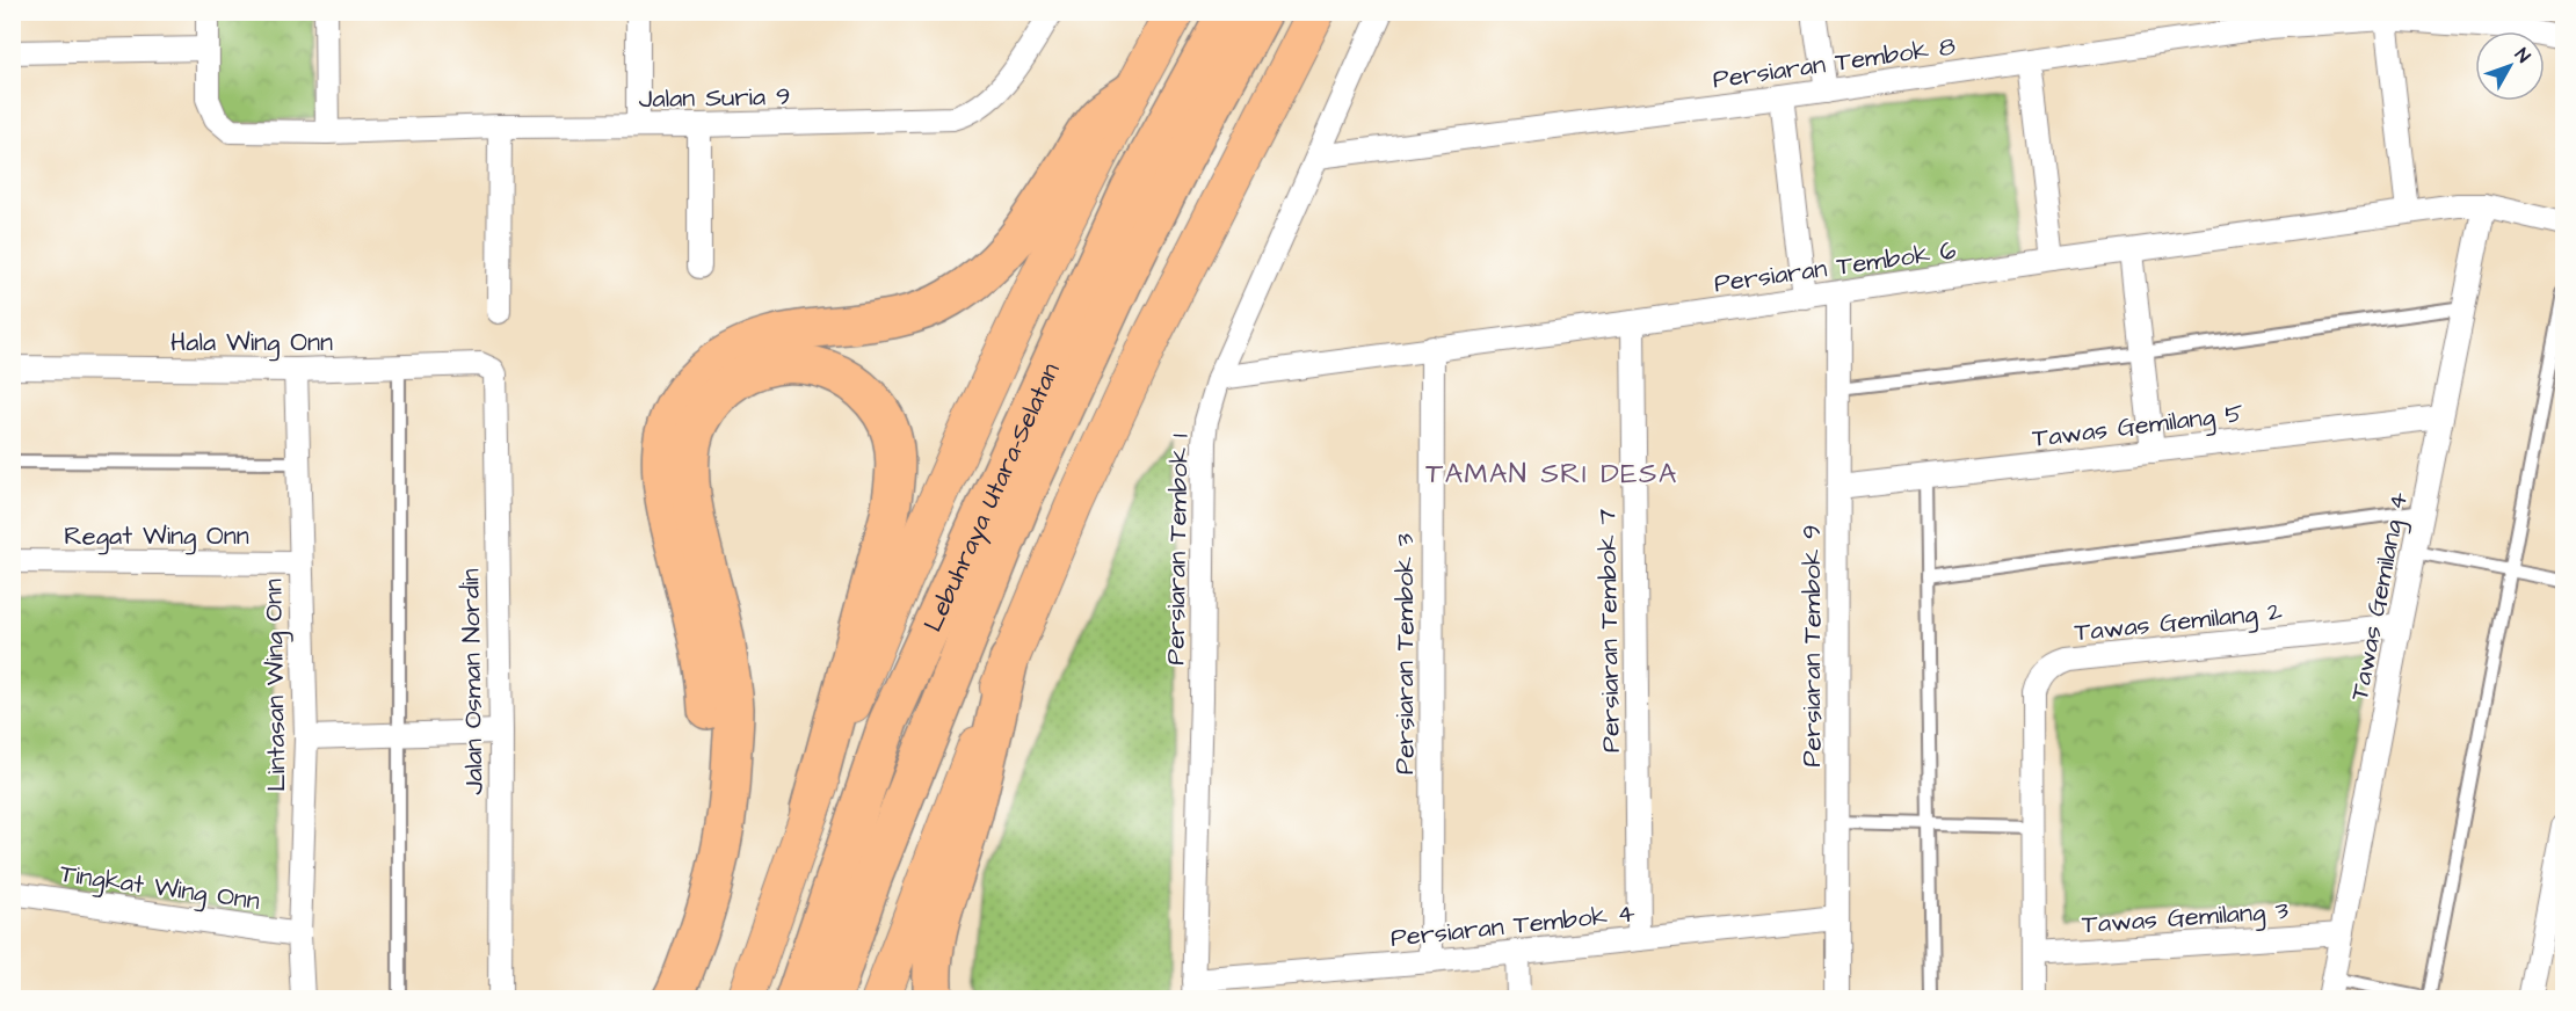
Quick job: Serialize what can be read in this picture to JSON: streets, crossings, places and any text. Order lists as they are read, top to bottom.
{
  "streets": {
    "highway": ["Lebuhraya Utara–Selatan"],
    "street": [
      "Persiaran Tembok 8",
      "Jalan Suria 9",
      "Persiaran Tembok 6",
      "Hala Wing Onn",
      "Tawas Gemilang 5",
      "Regat Wing Onn",
      "Persiaran Tembok 1",
      "Tawas Gemilang 4",
      "Tawas Gemilang 2",
      "Persiaran Tembok 7",
      "Persiaran Tembok 9",
      "Persiaran Tembok 3",
      "Jalan Osman Nordin",
      "Lintasan Wing Onn",
      "Tingkat Wing Onn",
      "Tawas Gemilang 3",
      "Persiaran Tembok 4"
    ]
  },
  "crossings": [
    ["Persiaran Tembok 8", "Persiaran Tembok 1"],
    ["Persiaran Tembok 6", "Persiaran Tembok 1"],
    ["Persiaran Tembok 6", "Tawas Gemilang 4"],
    ["Persiaran Tembok 6", "Persiaran Tembok 7"],
    ["Persiaran Tembok 6", "Persiaran Tembok 9"],
    ["Persiaran Tembok 6", "Persiaran Tembok 3"],
    ["Hala Wing Onn", "Jalan Osman Nordin"],
    ["Hala Wing Onn", "Lintasan Wing Onn"],
    ["Tawas Gemilang 5", "Tawas Gemilang 4"],
    ["Tawas Gemilang 5", "Persiaran Tembok 9"],
    ["Regat Wing Onn", "Lintasan Wing Onn"],
    ["Persiaran Tembok 1", "Persiaran Tembok 4"],
    ["Tawas Gemilang 4", "Tawas Gemilang 2"],
    ["Tawas Gemilang 4", "Tawas Gemilang 3"],
    ["Tawas Gemilang 2", "Tawas Gemilang 3"],
    ["Persiaran Tembok 7", "Persiaran Tembok 4"],
    ["Persiaran Tembok 9", "Persiaran Tembok 4"],
    ["Persiaran Tembok 3", "Persiaran Tembok 4"],
    ["Lintasan Wing Onn", "Tingkat Wing Onn"]
  ],
  "districts": ["TAMAN SRI DESA"],
  "north": "top right"
}
